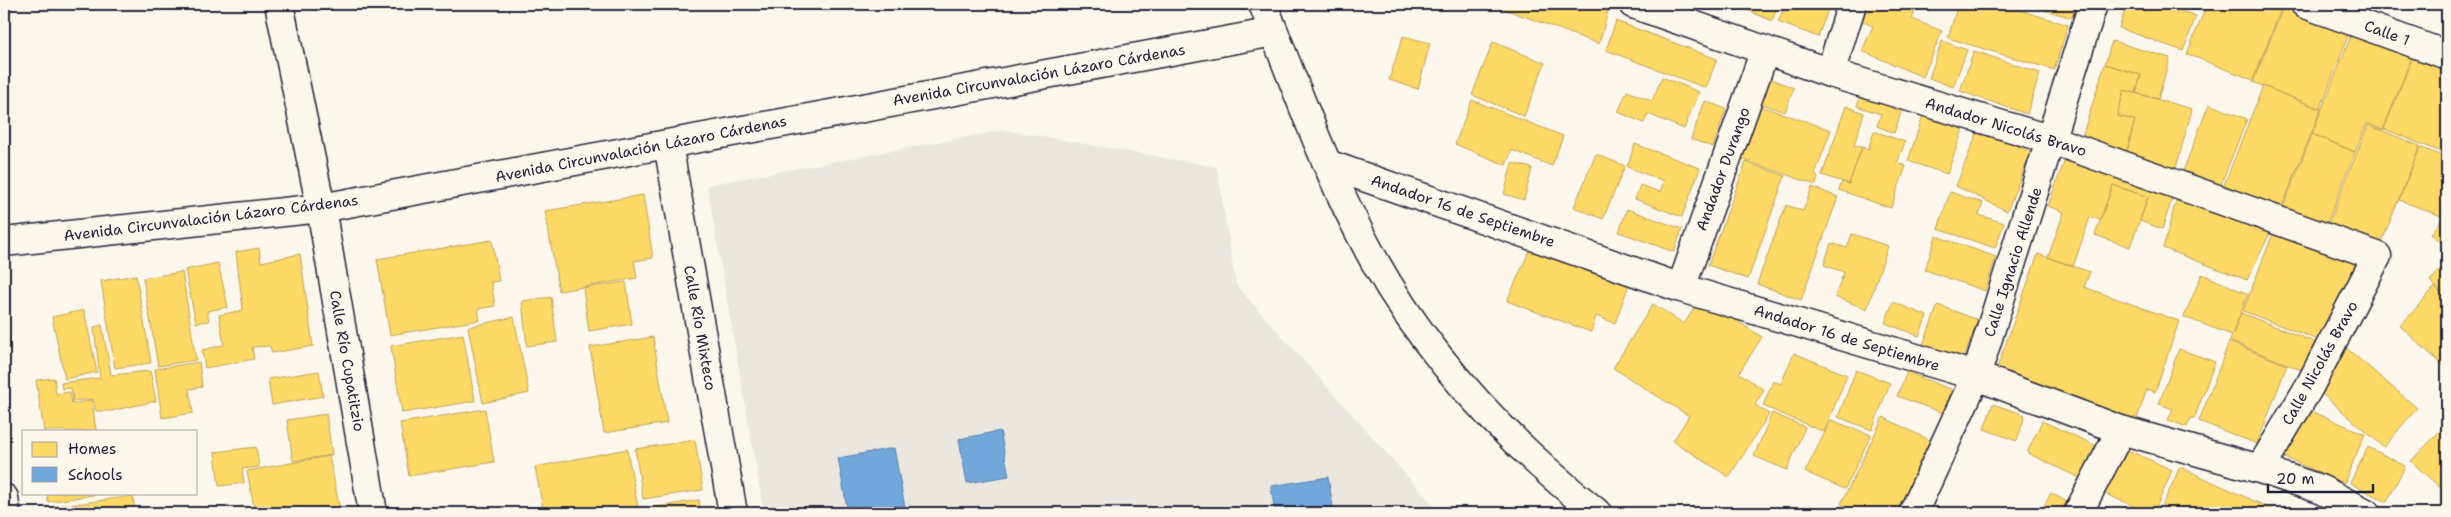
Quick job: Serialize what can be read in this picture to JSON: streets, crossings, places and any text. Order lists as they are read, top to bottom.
{
  "streets": {
    "street": [
      "Calle 1",
      "Avenida Circunvalación Lázaro Cárdenas",
      "Andador Nicolás Bravo",
      "Andador Durango",
      "Andador 16 de Septiembre",
      "Calle Ignacio Allende",
      "Calle Río Mixteco",
      "Calle Río Cupatitzio",
      "Calle Nicolás Bravo"
    ]
  },
  "crossings": [
    ["Avenida Circunvalación Lázaro Cárdenas", "Calle Río Mixteco"],
    ["Avenida Circunvalación Lázaro Cárdenas", "Calle Río Cupatitzio"],
    ["Andador Nicolás Bravo", "Andador Durango"],
    ["Andador Nicolás Bravo", "Calle Ignacio Allende"],
    ["Andador Nicolás Bravo", "Calle Nicolás Bravo"],
    ["Andador Durango", "Andador 16 de Septiembre"],
    ["Andador 16 de Septiembre", "Calle Ignacio Allende"],
    ["Andador 16 de Septiembre", "Calle Nicolás Bravo"]
  ],
  "legend": ["Homes", "Schools"],
  "scale_bar": "20 m"
}
